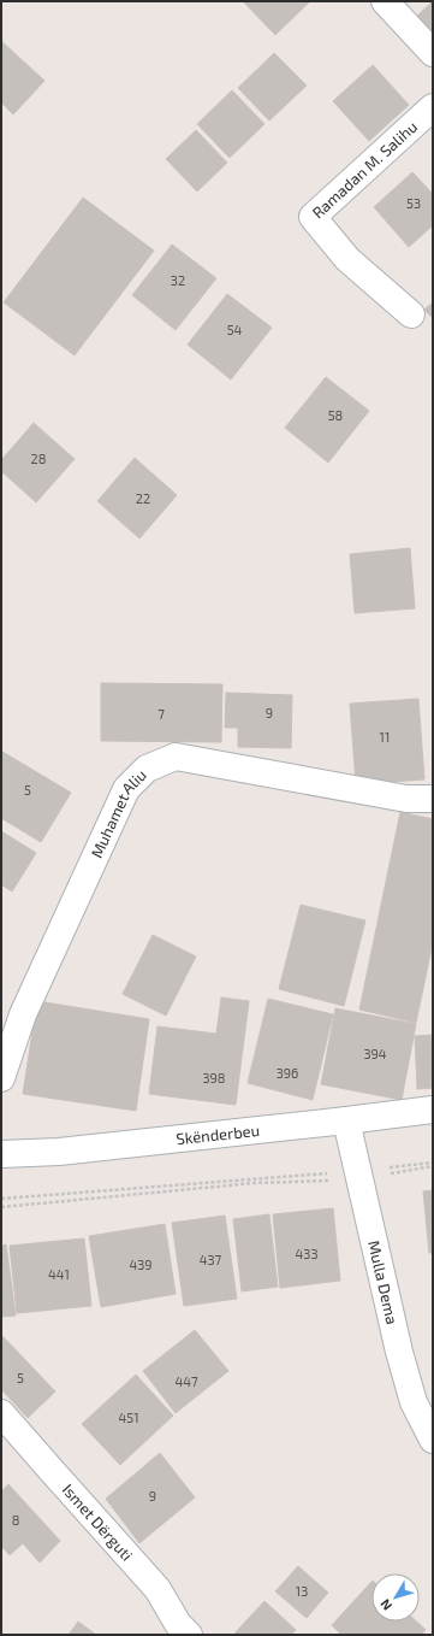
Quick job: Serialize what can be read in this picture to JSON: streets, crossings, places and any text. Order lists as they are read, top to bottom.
{
  "streets": {
    "street": [
      "Ramadan M. Salihu",
      "Muhamet Aliu",
      "Skënderbeu",
      "Mulla Dema",
      "Ismet Dërguti"
    ]
  },
  "crossings": [
    ["Skënderbeu", "Mulla Dema"]
  ],
  "house_numbers": [
    "53",
    "32",
    "54",
    "58",
    "28",
    "22",
    "9",
    "7",
    "11",
    "5",
    "394",
    "396",
    "398",
    "433",
    "437",
    "439",
    "441",
    "5",
    "447",
    "451",
    "9",
    "8",
    "13"
  ],
  "north": "bottom left"
}
